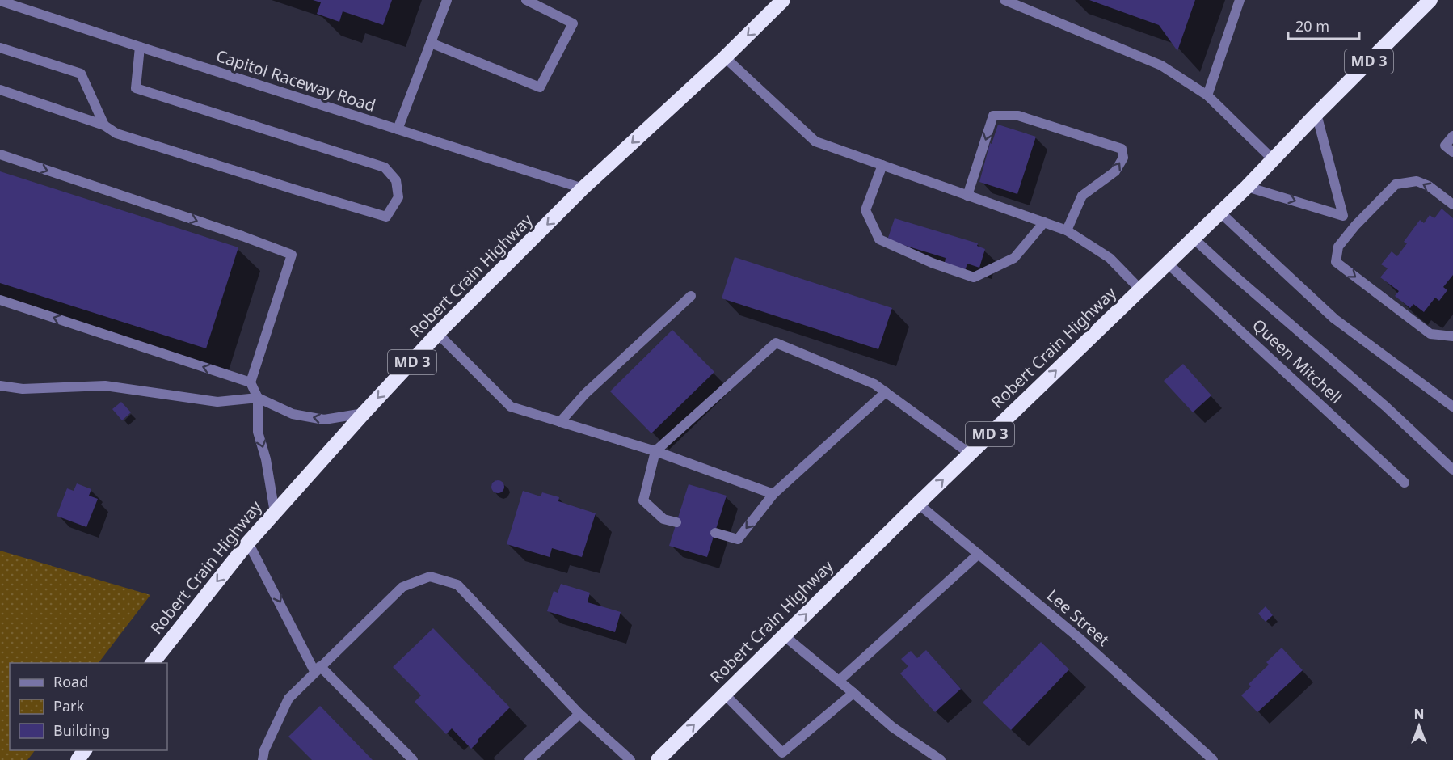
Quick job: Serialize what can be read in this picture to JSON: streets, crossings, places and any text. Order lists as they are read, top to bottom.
{
  "streets": {
    "highway": ["MD 3", "Robert Crain Highway"],
    "street": ["Capitol Raceway Road", "Queen Mitchell", "Lee Street"]
  },
  "crossings": [
    ["Capitol Raceway Road", "Robert Crain Highway"],
    ["Robert Crain Highway", "Queen Mitchell"],
    ["Robert Crain Highway", "Lee Street"]
  ],
  "legend": ["Road", "Park", "Building"],
  "scale_bar": "20 m",
  "north": "top"
}
